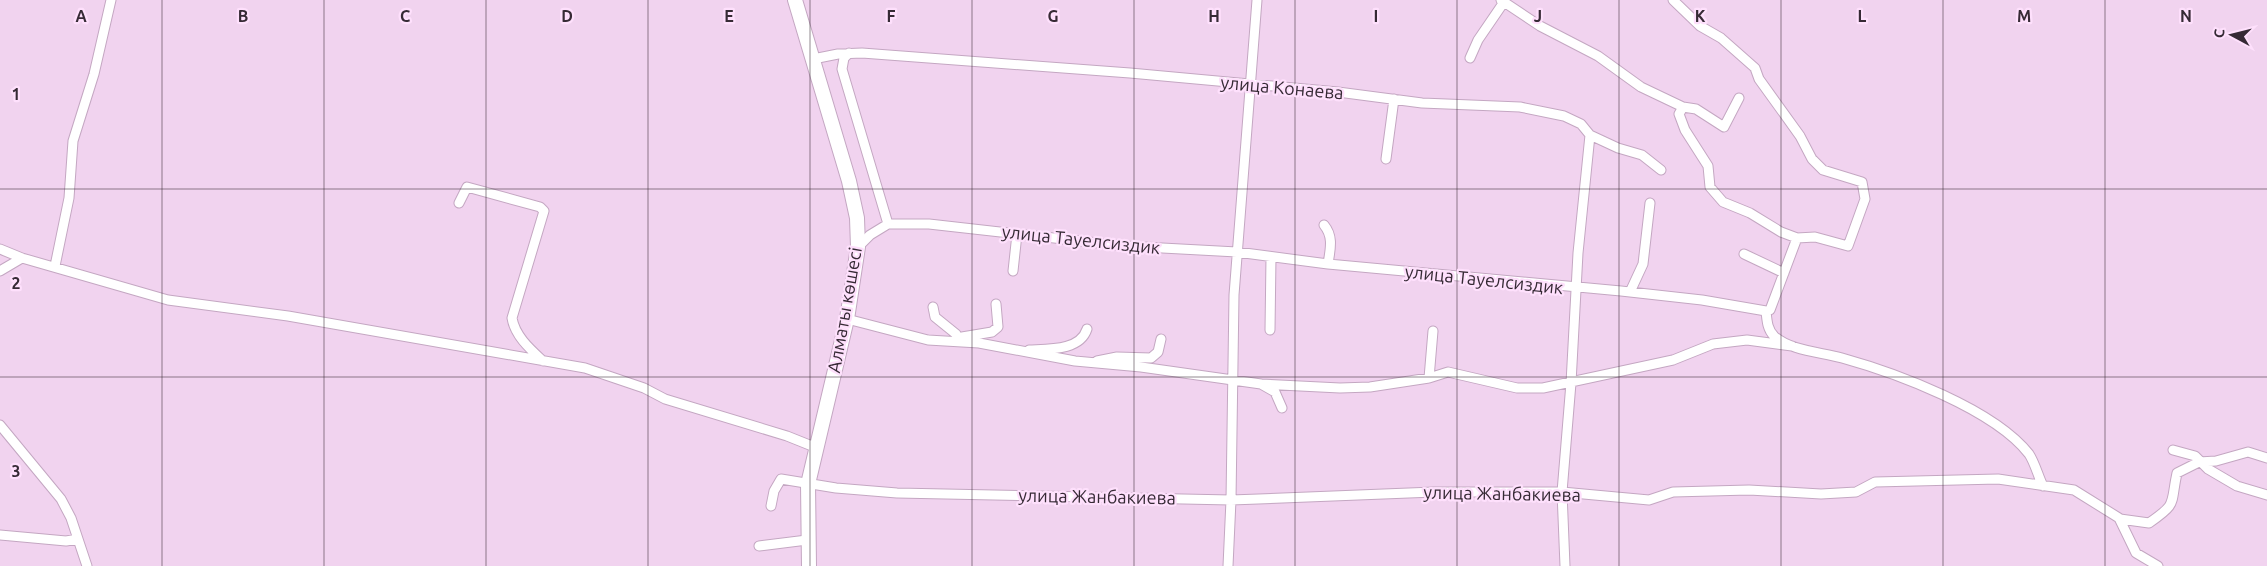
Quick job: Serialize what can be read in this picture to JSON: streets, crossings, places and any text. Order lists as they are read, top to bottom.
{
  "streets": {
    "main road": ["Алматы көшесі"],
    "street": ["улица Конаева", "улица Тауелсиздик", "улица Жанбакиева"]
  },
  "crossings": [
    ["улица Конаева", "Алматы көшесі"],
    ["Алматы көшесі", "улица Жанбакиева"]
  ],
  "north": "left",
  "grid": {
    "columns": [
      "A",
      "B",
      "C",
      "D",
      "E",
      "F",
      "G",
      "H",
      "I",
      "J",
      "K",
      "L",
      "M",
      "N"
    ],
    "rows": ["1", "2", "3"]
  }
}
